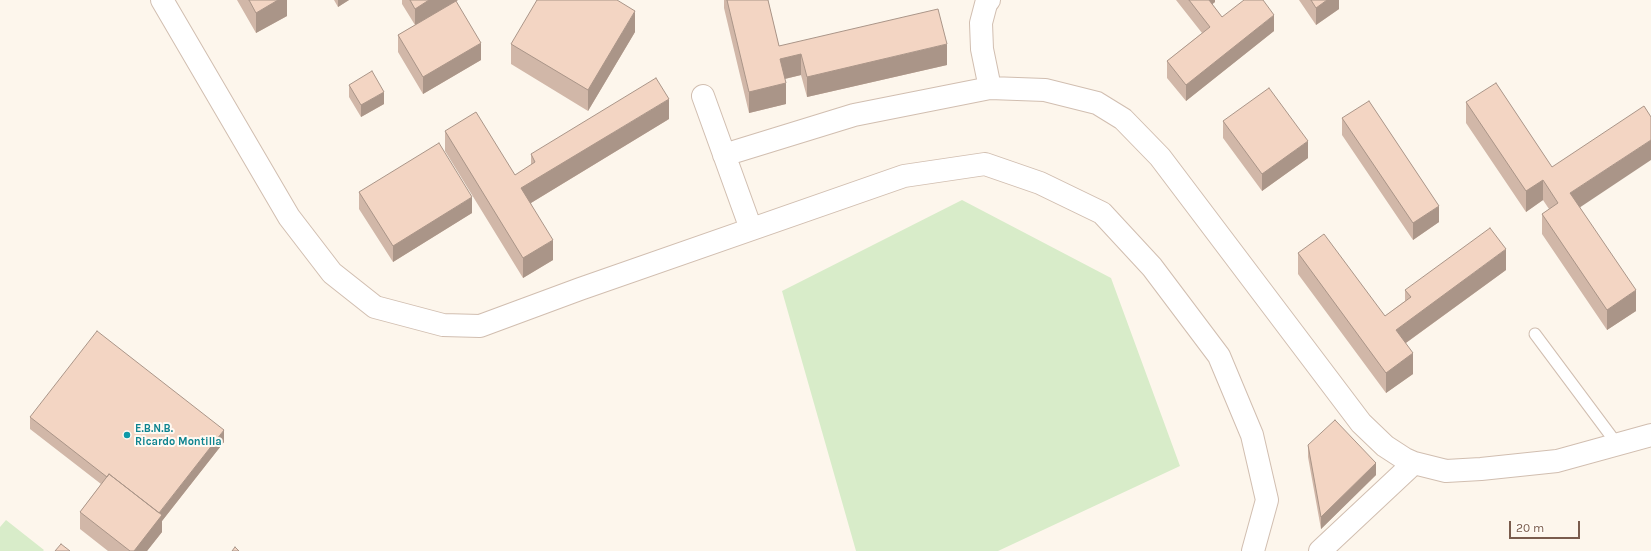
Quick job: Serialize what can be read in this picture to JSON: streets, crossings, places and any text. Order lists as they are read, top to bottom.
{
  "places": ["E.B.N.B. Ricardo Montilla"],
  "scale_bar": "20 m"
}
